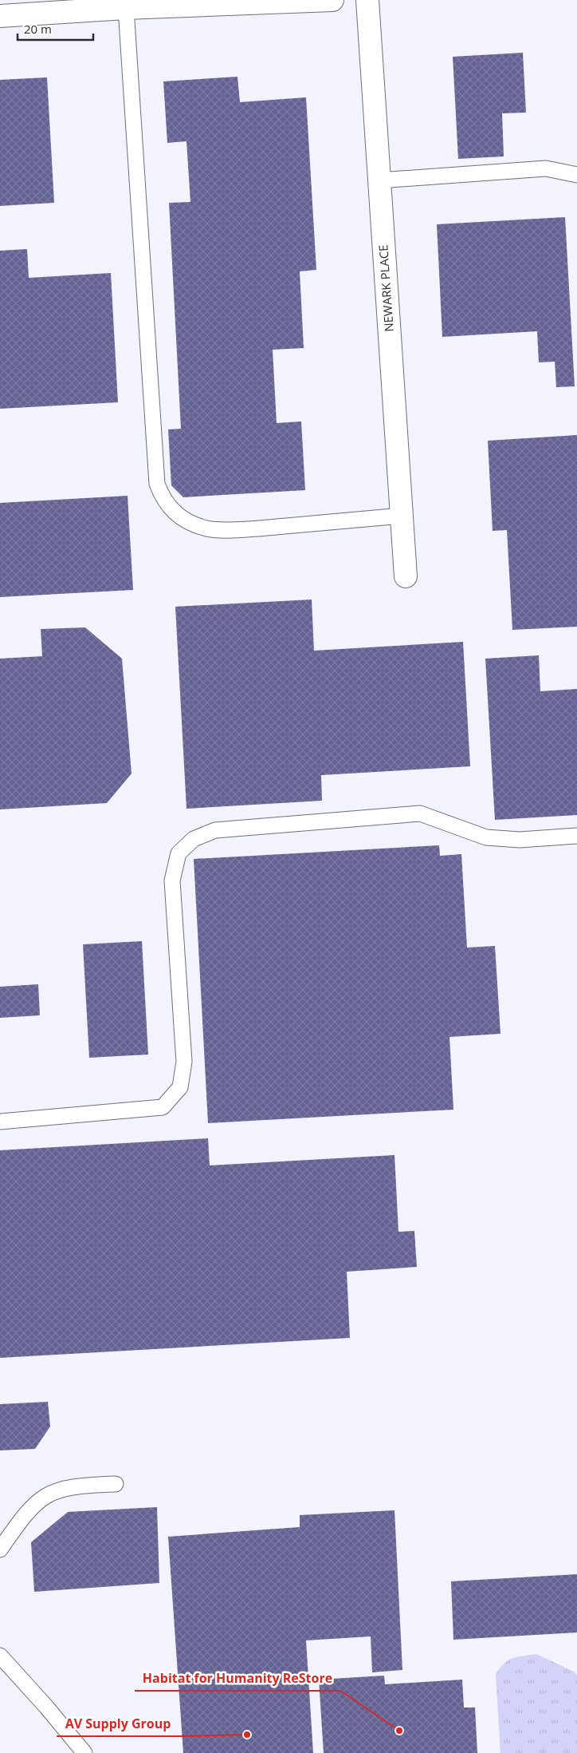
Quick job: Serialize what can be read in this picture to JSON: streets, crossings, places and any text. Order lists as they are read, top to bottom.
{
  "streets": {
    "street": ["NEWARK PLACE"]
  },
  "places": ["Habitat for Humanity ReStore", "AV Supply Group"],
  "scale_bar": "20 m"
}
